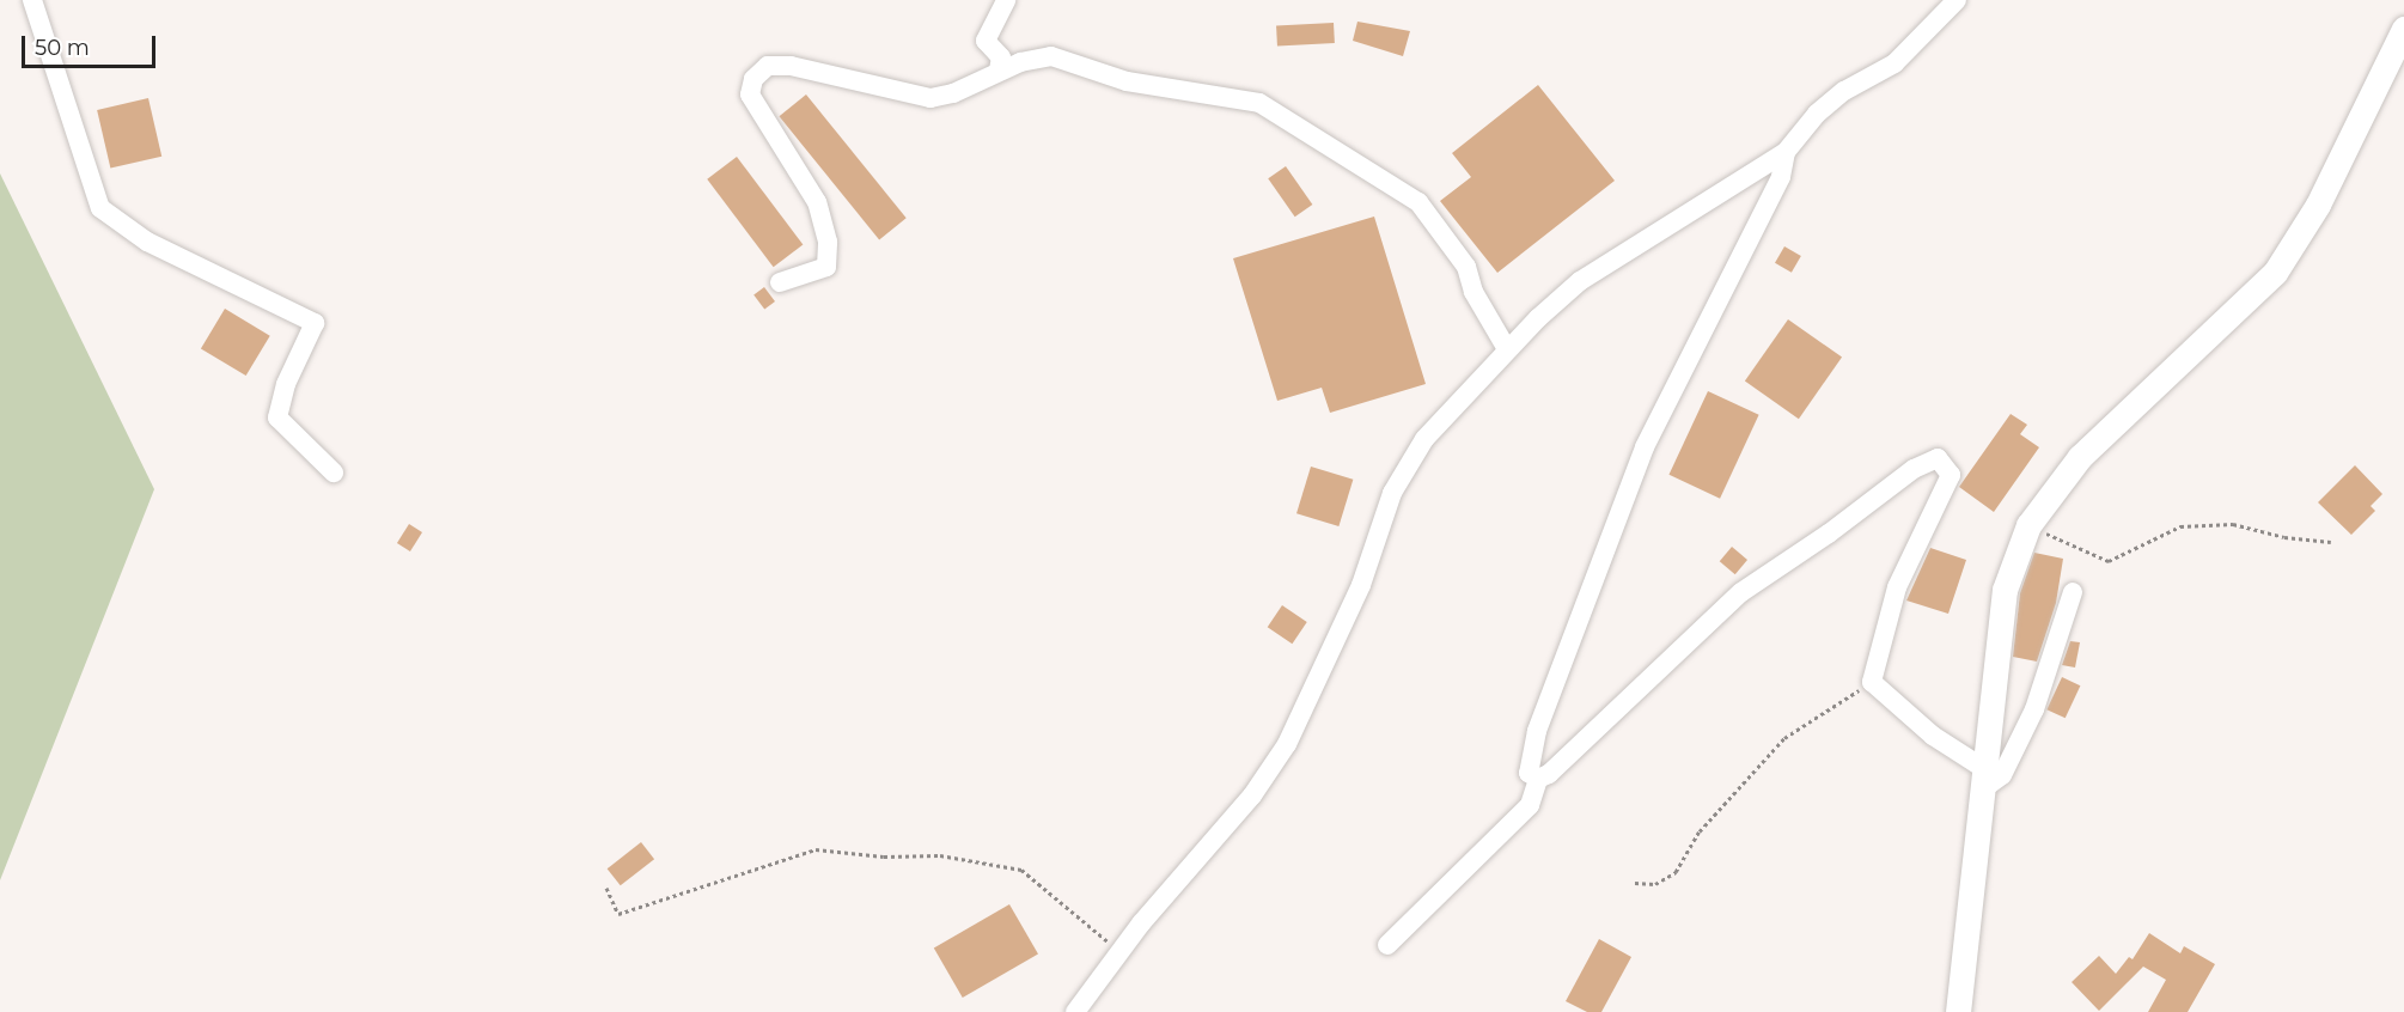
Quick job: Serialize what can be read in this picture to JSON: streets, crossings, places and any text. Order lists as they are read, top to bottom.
{
  "scale_bar": "50 m"
}
